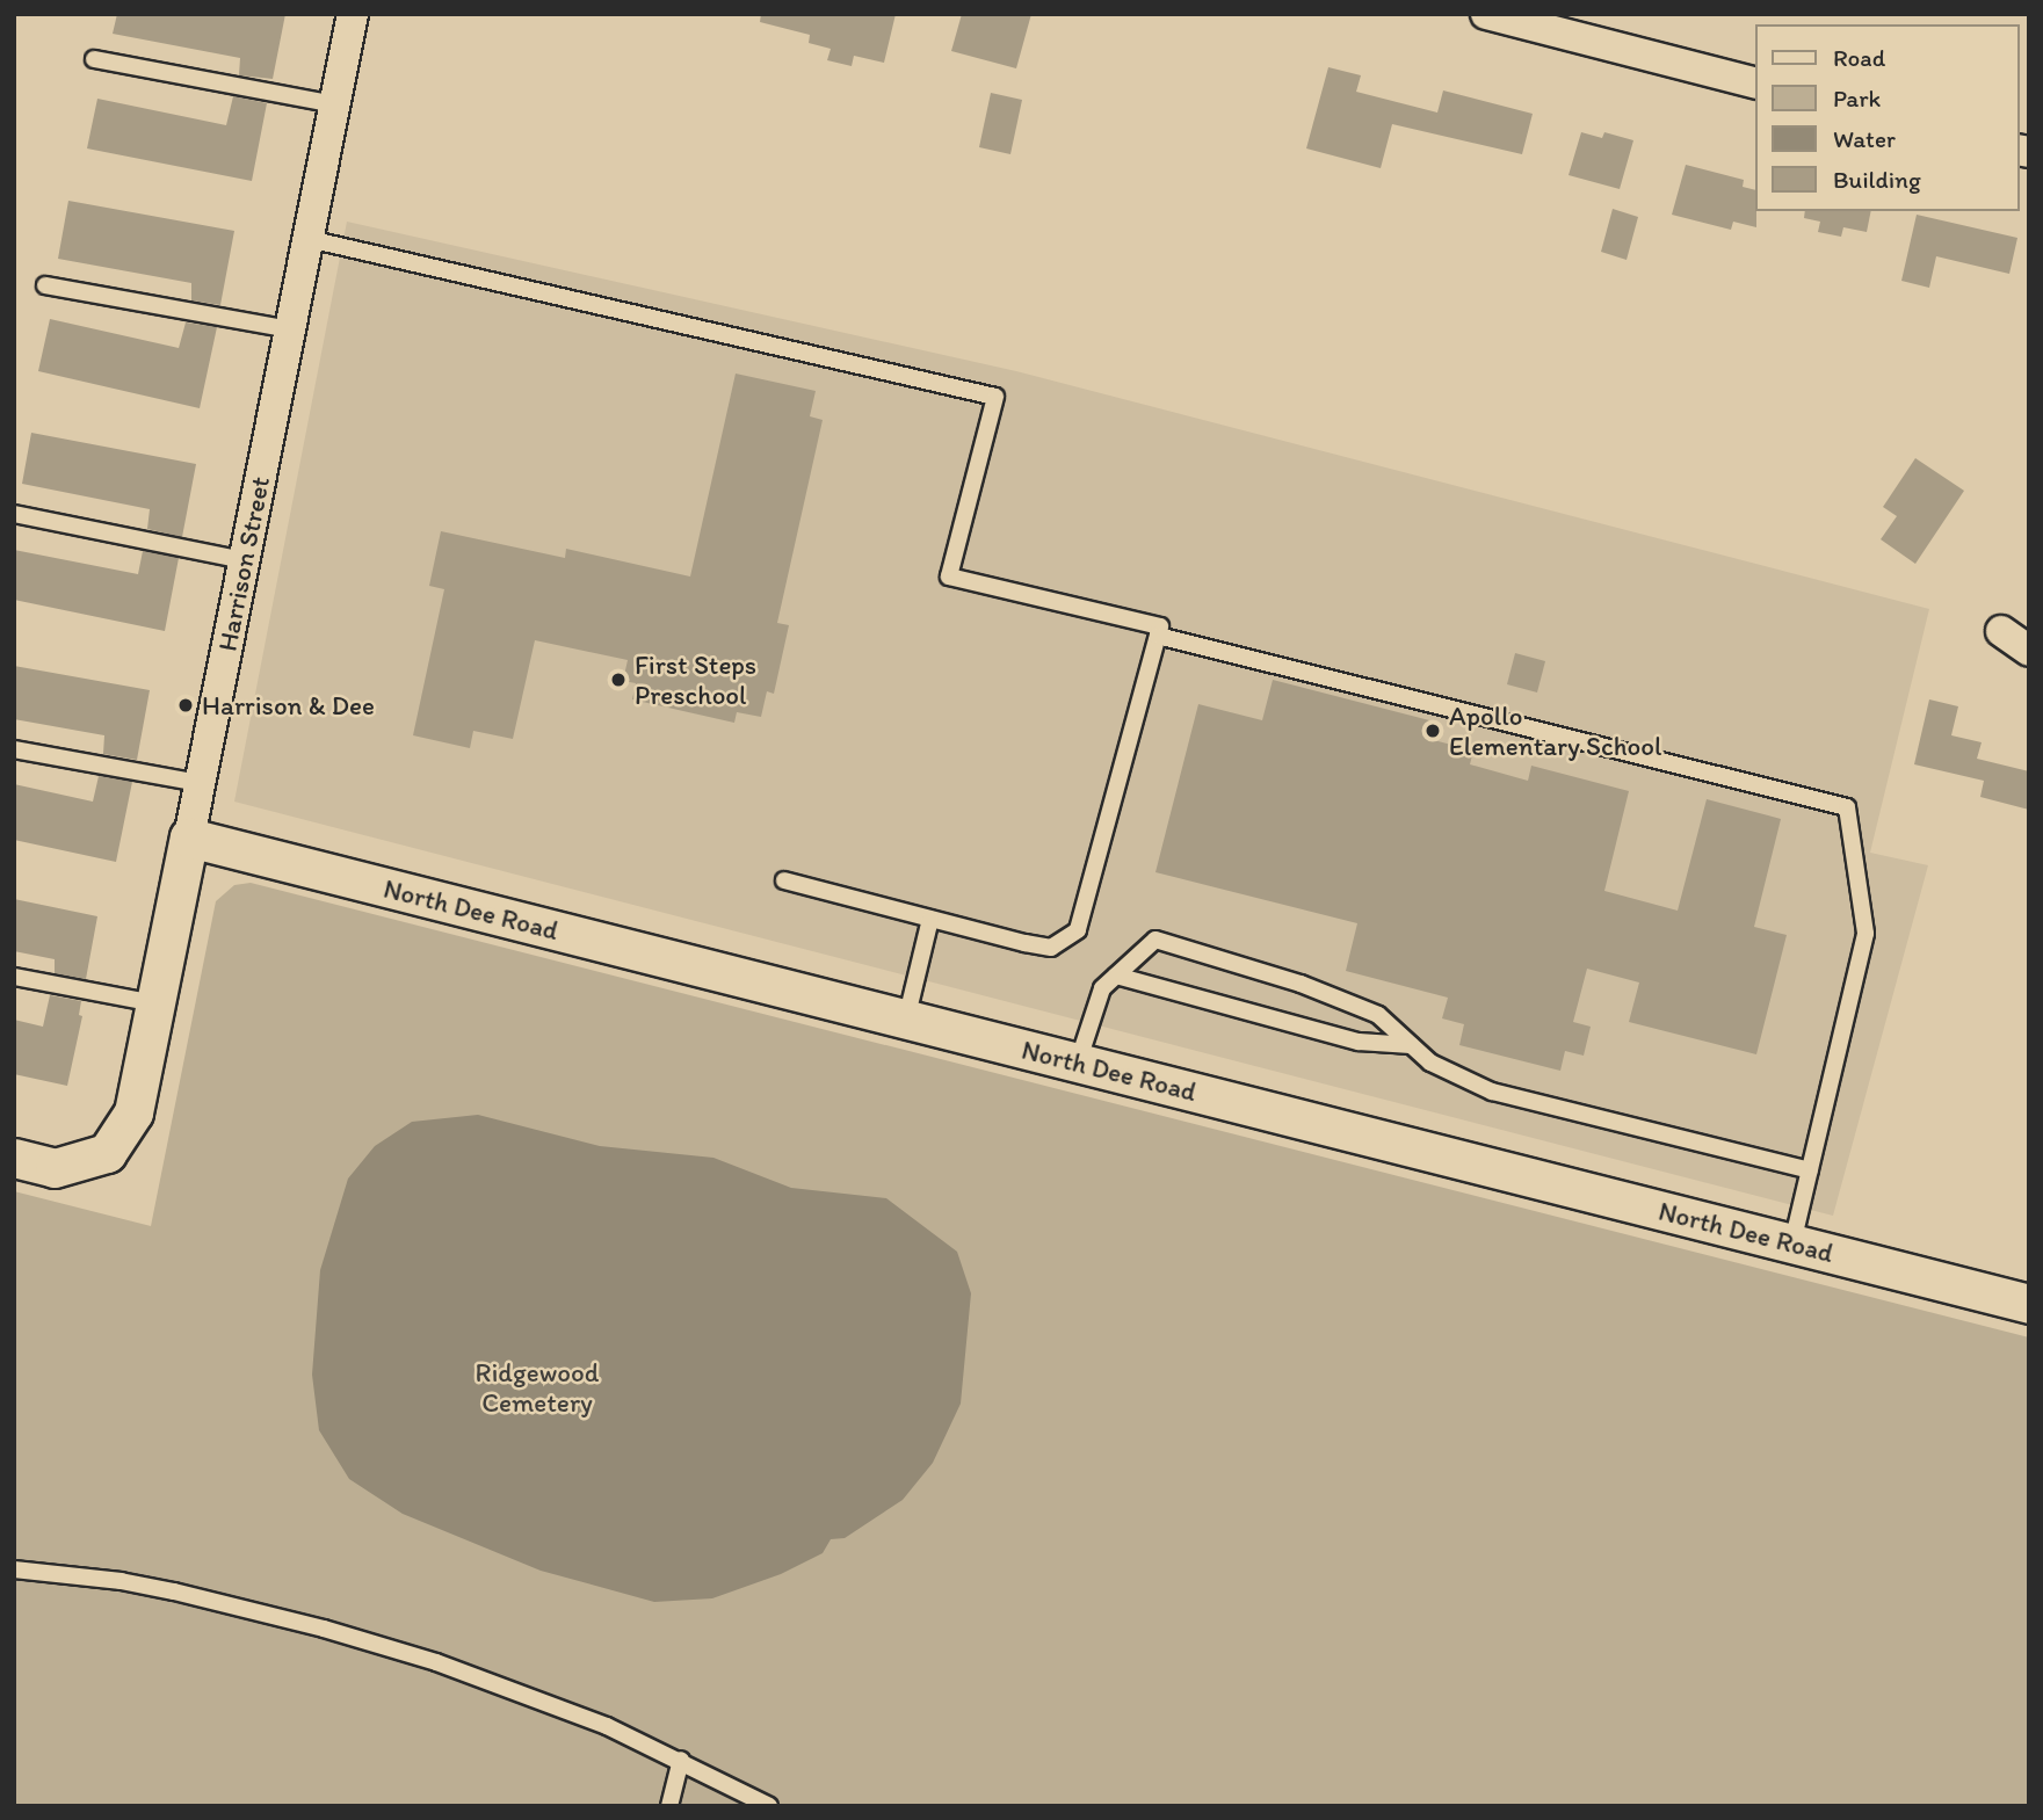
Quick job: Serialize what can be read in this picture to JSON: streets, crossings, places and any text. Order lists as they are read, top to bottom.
{
  "streets": {
    "street": ["Harrison Street", "North Dee Road"]
  },
  "crossings": [
    ["Harrison Street", "North Dee Road"]
  ],
  "parks": ["Ridgewood Cemetery"],
  "places": ["First Steps Preschool", "Harrison & Dee", "Apollo Elementary School"],
  "legend": [
    "Road",
    "Park",
    "Water",
    "Building"
  ]
}
